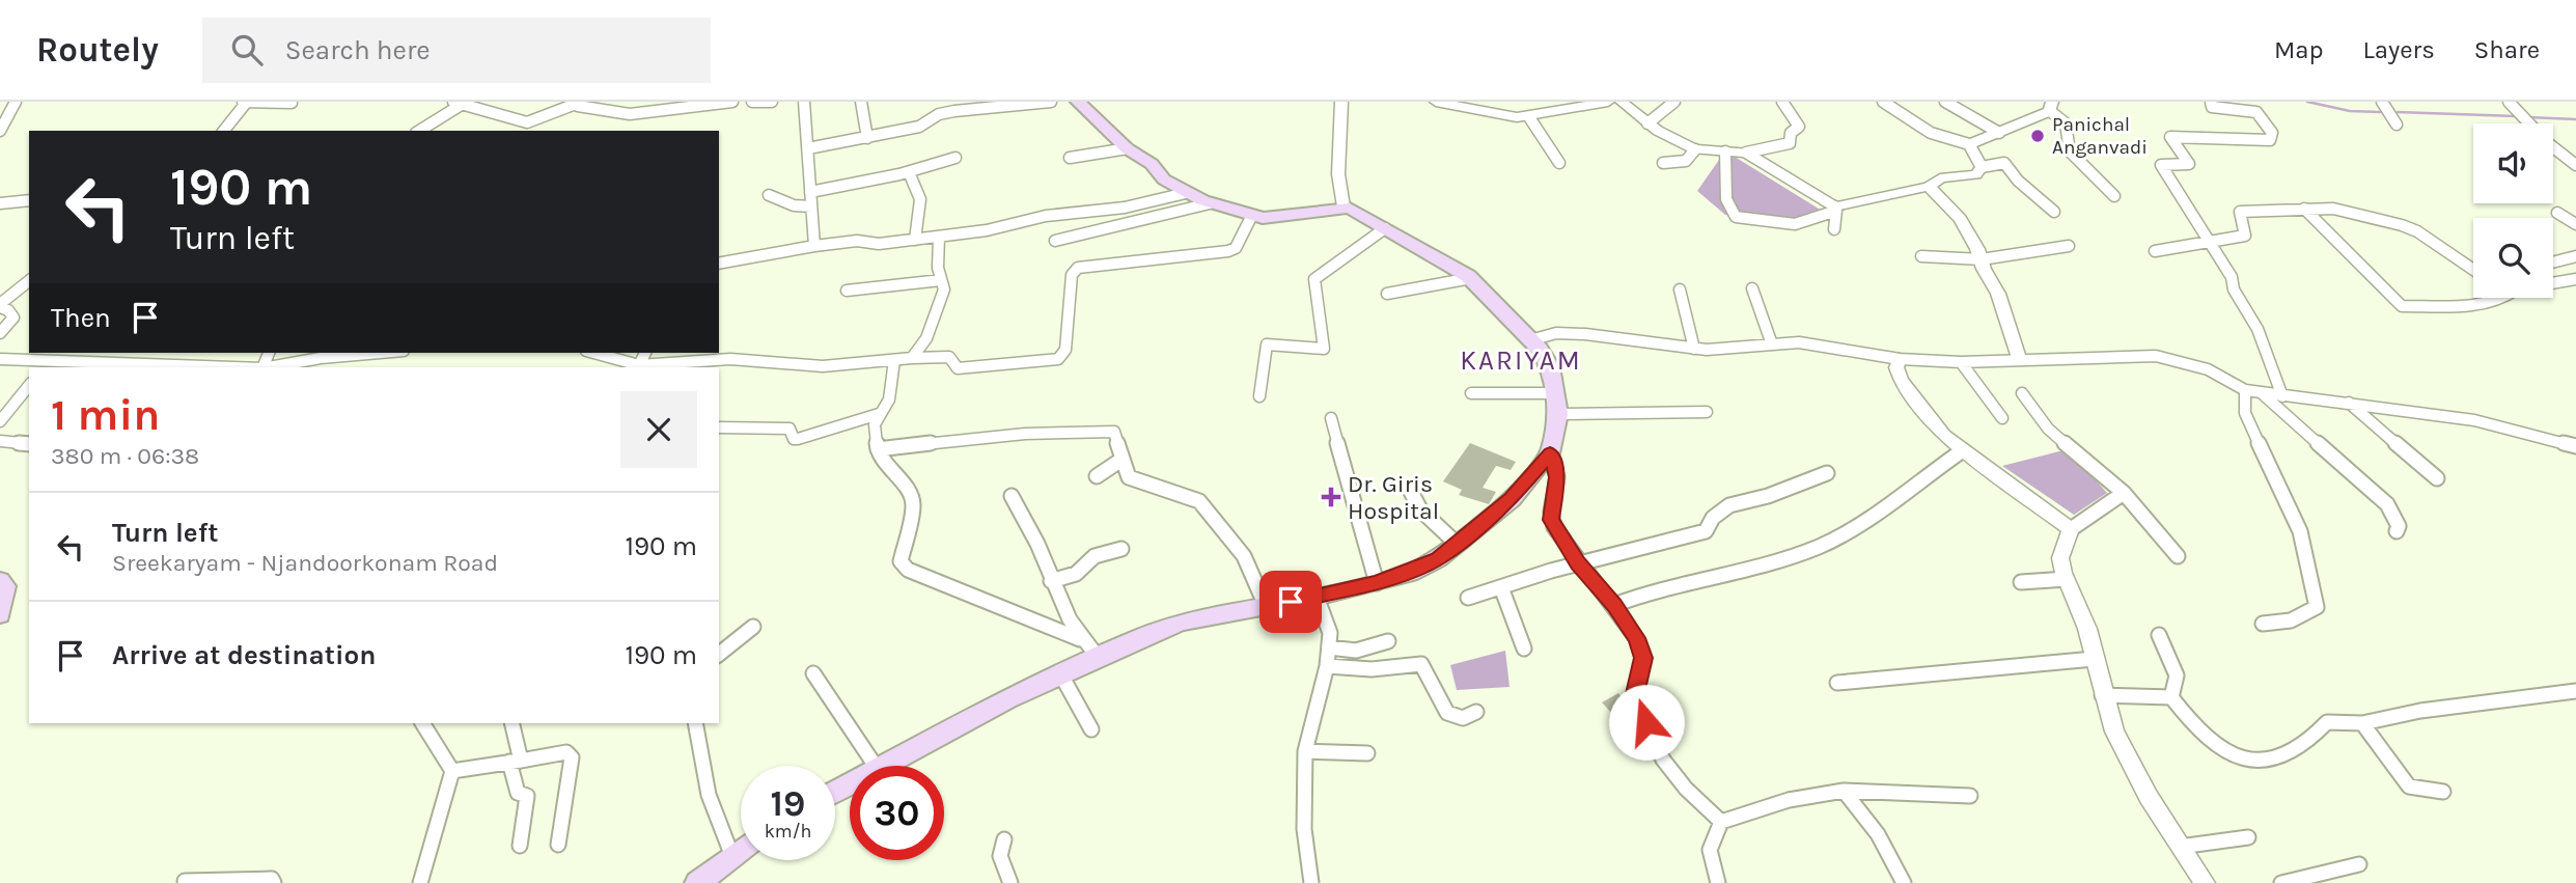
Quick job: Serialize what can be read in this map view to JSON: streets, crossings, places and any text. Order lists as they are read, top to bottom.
{
  "districts": ["KARIYAM"],
  "places": {
    "other": ["Panichal Anganvadi"],
    "health": ["Dr. Giris Hospital"]
  },
  "page": {
    "header": "Routely",
    "search": "Search here",
    "nav": ["Map", "Layers", "Share"],
    "turn": ["190 m", "Turn left"],
    "then": "Then",
    "heading": ["1 min", "380 m · 06:38"],
    "list": [
      {
        "name": "Turn left",
        "note": "Sreekaryam - Njandoorkonam Road",
        "value": "190 m"
      },
      {
        "name": "Arrive at destination",
        "value": "190 m"
      }
    ],
    "speed": "19 km/h",
    "limit": "30"
  }
}
